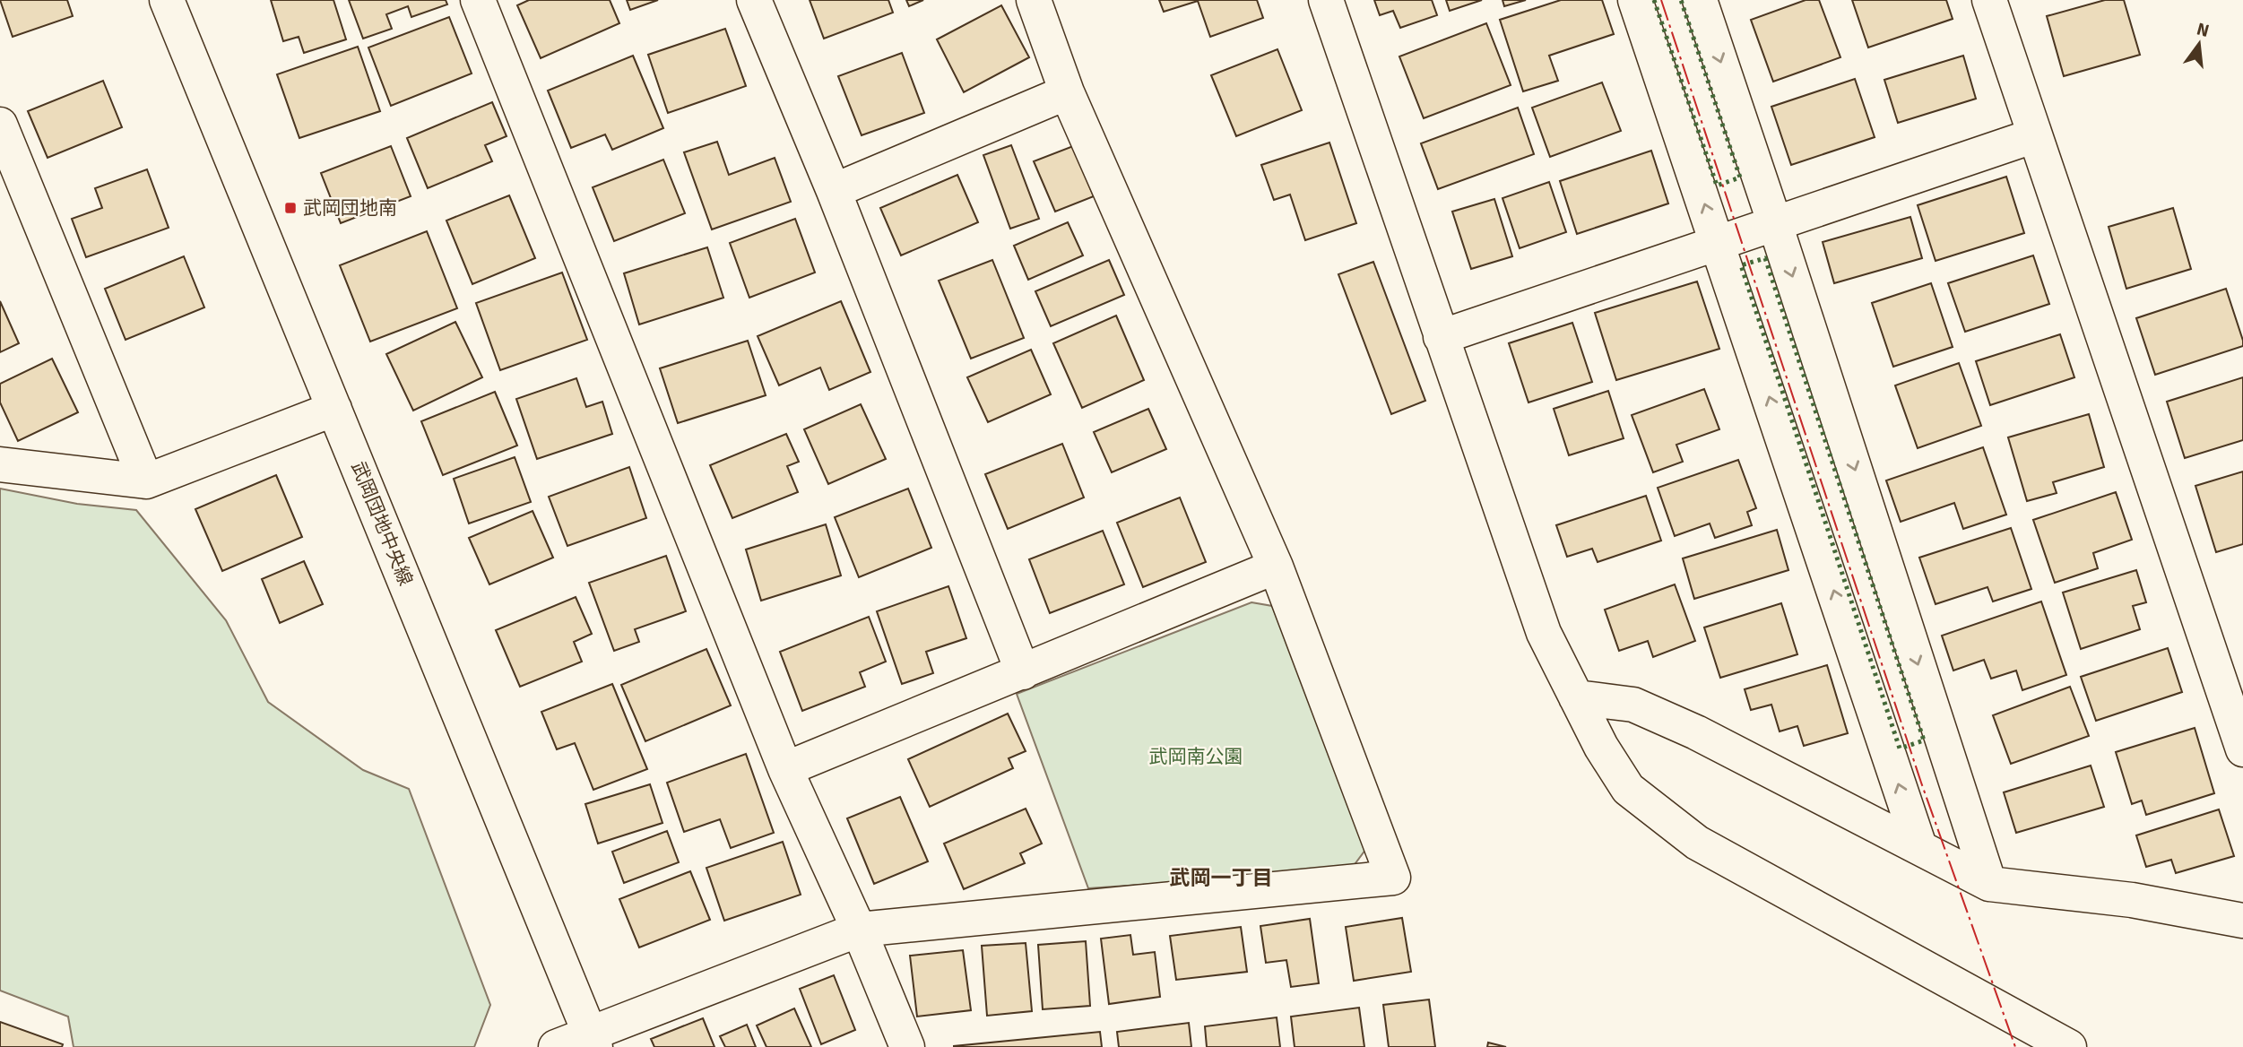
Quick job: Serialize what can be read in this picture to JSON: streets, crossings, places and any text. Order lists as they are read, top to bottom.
{
  "streets": {
    "street": ["武岡団地中央線"]
  },
  "districts": ["武岡一丁目"],
  "parks": ["武岡南公園"],
  "places": {
    "transit": ["武岡団地南"]
  },
  "north": "top"
}
